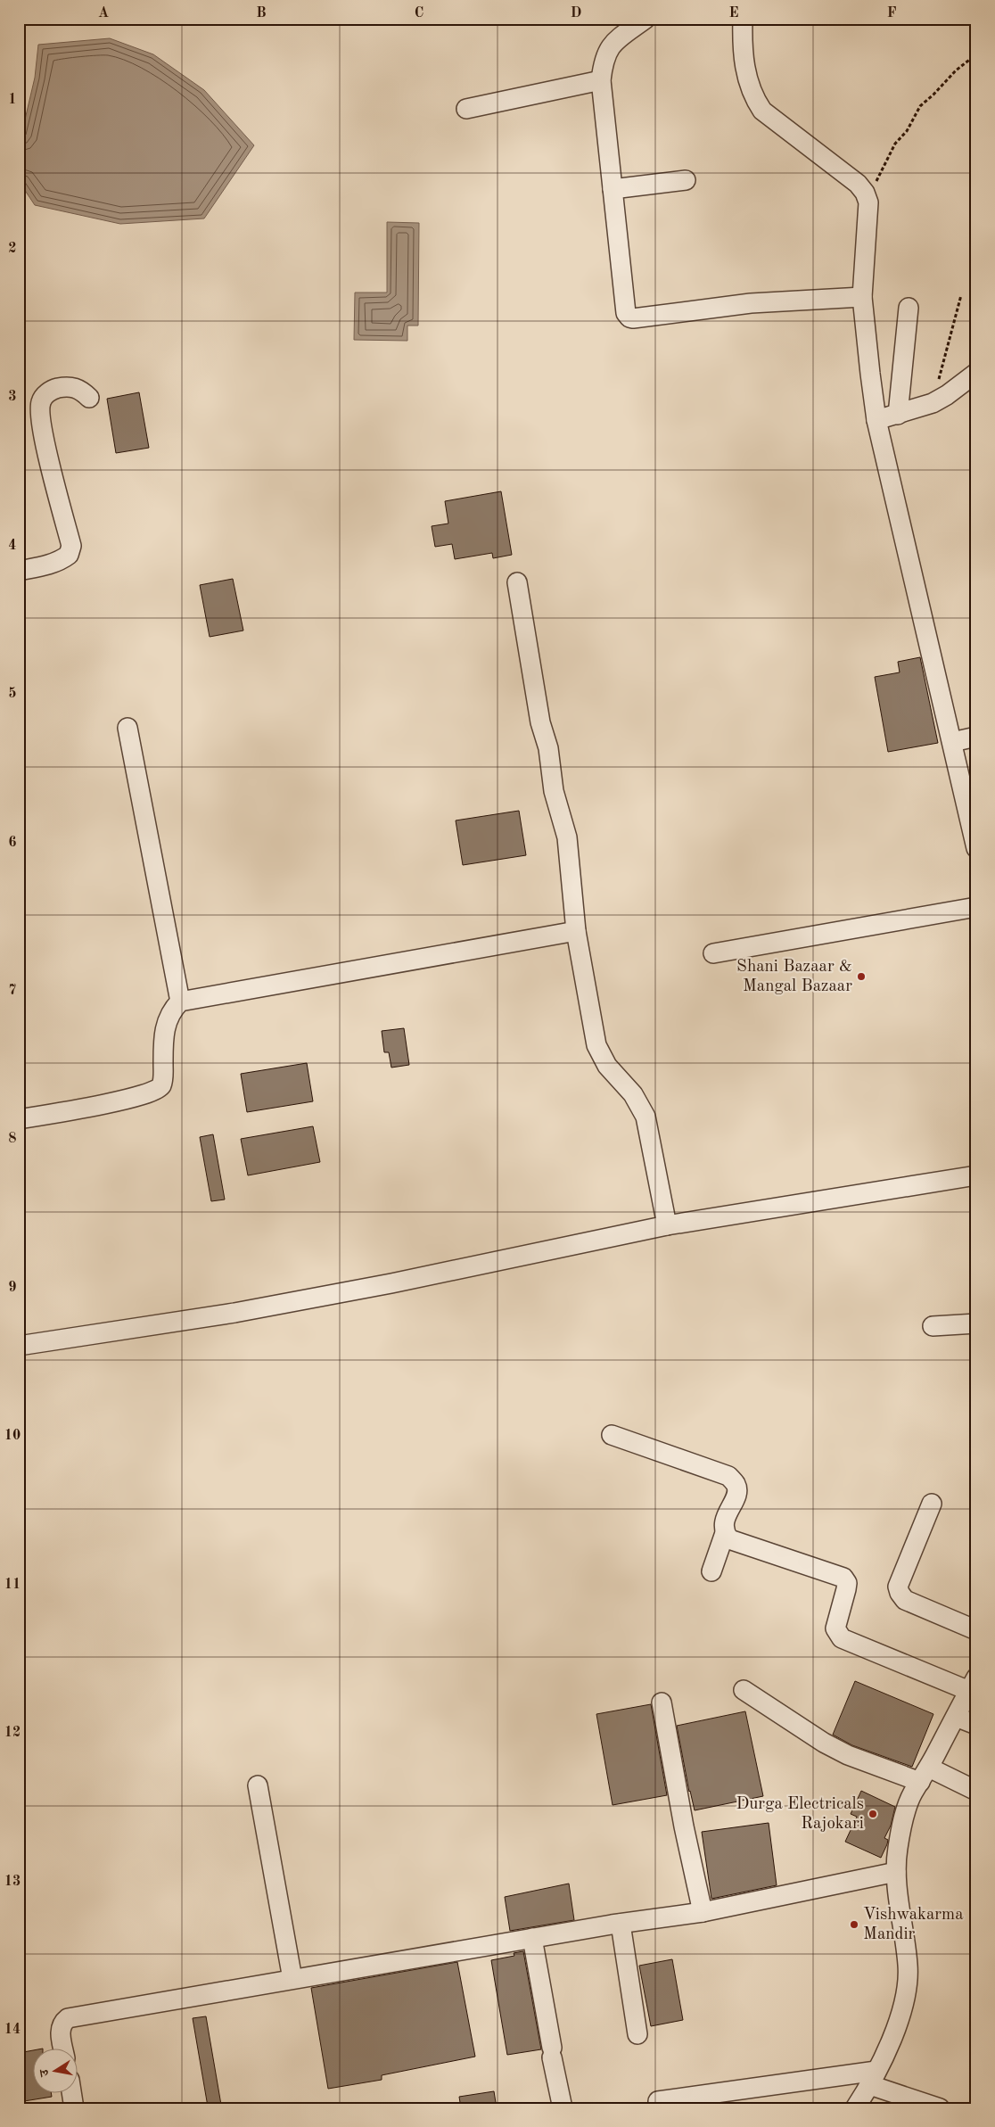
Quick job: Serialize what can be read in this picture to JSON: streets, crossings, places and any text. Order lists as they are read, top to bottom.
{
  "places": ["Shani Bazaar & Mangal Bazaar", "Durga Electricals Rajokari", "Vishwakarma Mandir"],
  "north": "left",
  "grid": {
    "columns": [
      "A",
      "B",
      "C",
      "D",
      "E",
      "F"
    ],
    "rows": [
      "1",
      "2",
      "3",
      "4",
      "5",
      "6",
      "7",
      "8",
      "9",
      "10",
      "11",
      "12",
      "13",
      "14"
    ]
  }
}
